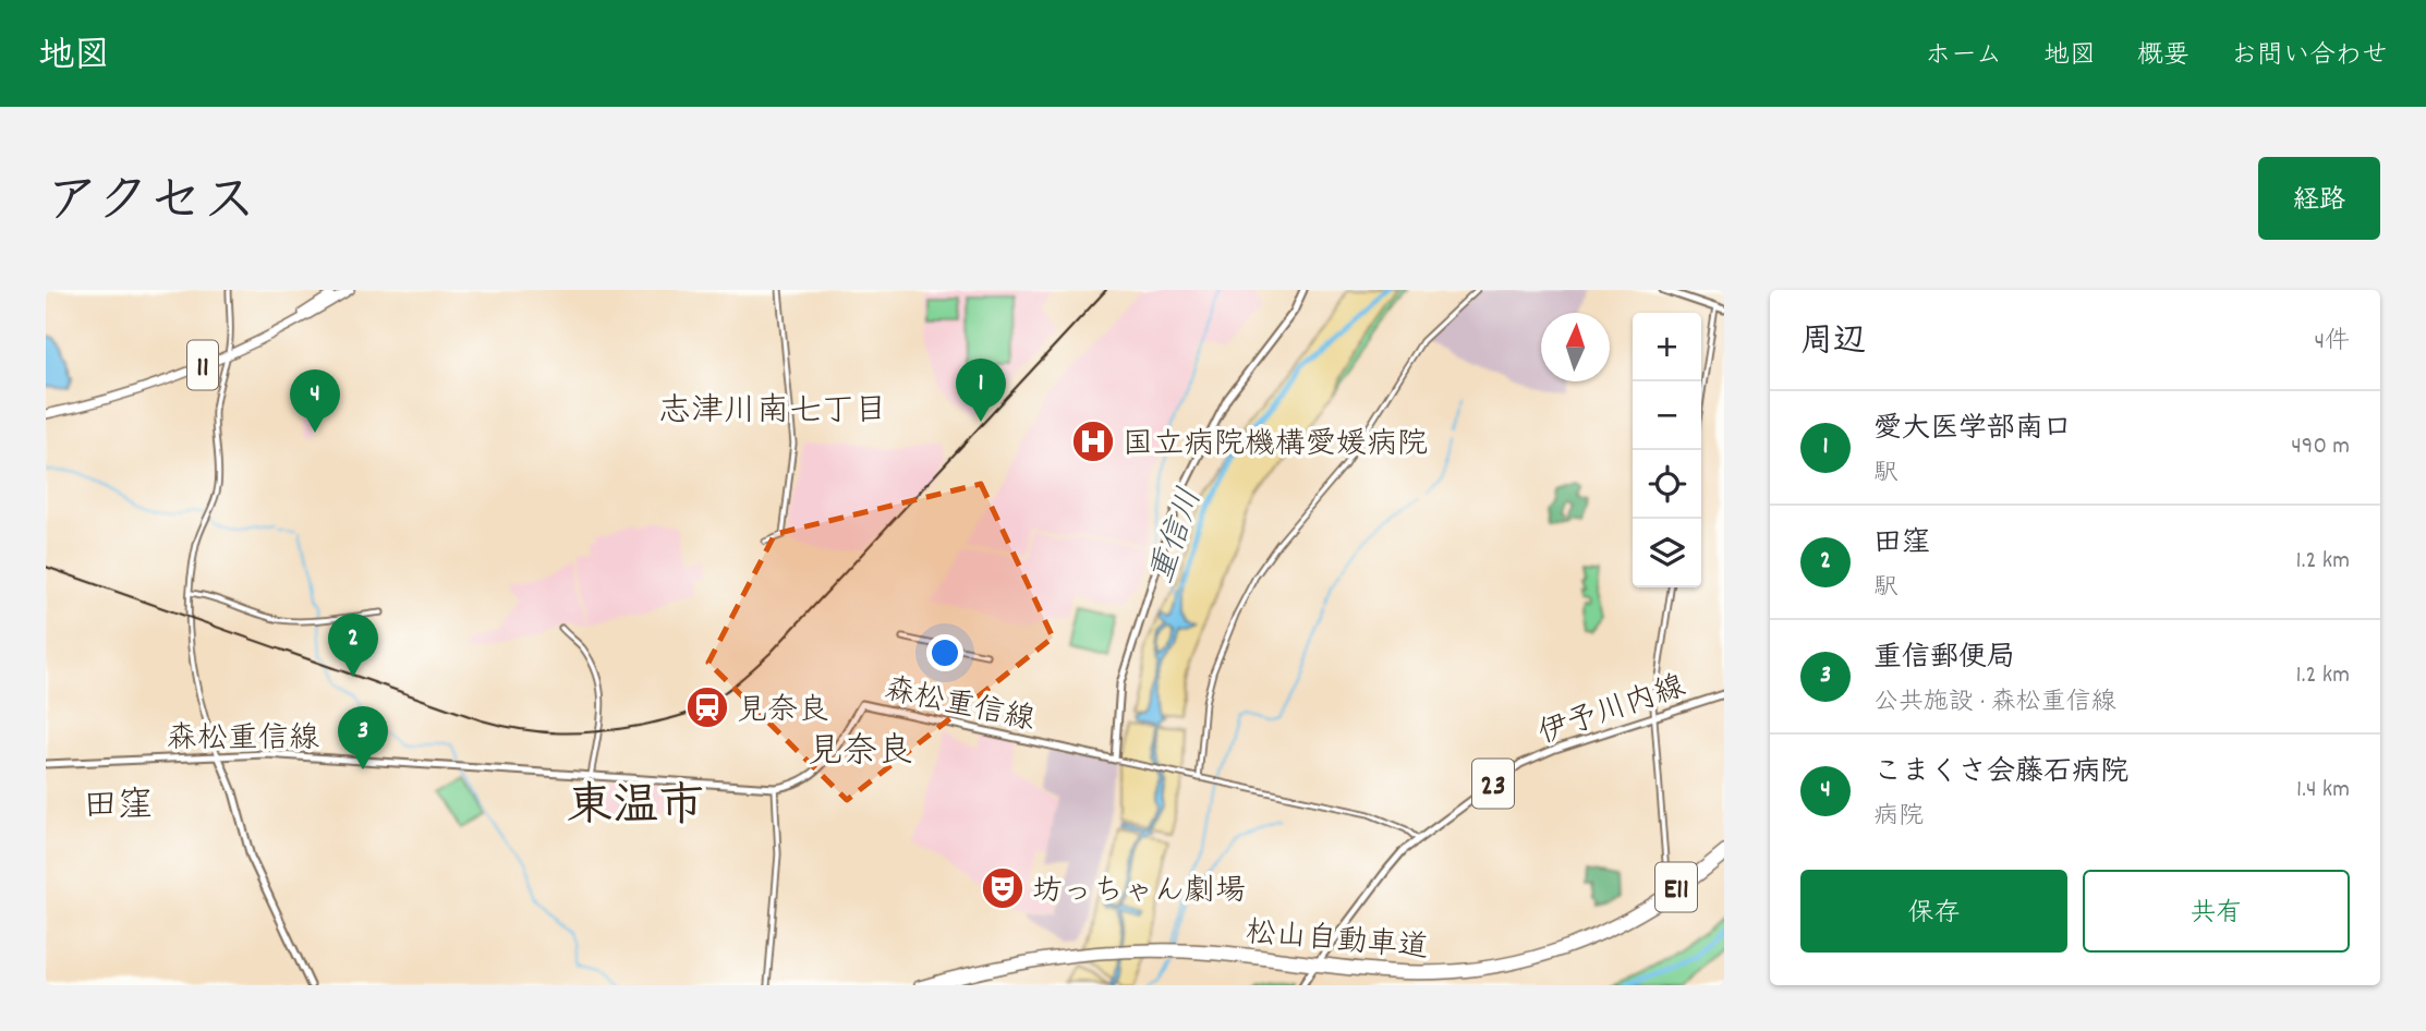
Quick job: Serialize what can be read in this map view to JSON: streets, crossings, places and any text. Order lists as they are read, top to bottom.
{
  "streets": {
    "highway": ["11", "E11", "松山自動車道"],
    "main road": ["森松重信線", "伊予川内線", "23"]
  },
  "districts": [
    "志津川南七丁目",
    "見奈良",
    "東温市",
    "田窪"
  ],
  "water": ["重信川"],
  "places": {
    "hospital": ["国立病院機構愛媛病院"],
    "station": ["見奈良"],
    "theatre": ["坊っちゃん劇場"]
  },
  "north": "top",
  "page": {
    "header": "地図",
    "nav": [
      "ホーム",
      "地図",
      "概要",
      "お問い合わせ"
    ],
    "title": "アクセス",
    "buttons": [
      "経路",
      ["保存", "共有"]
    ],
    "heading": ["周辺", "4件"],
    "map_buttons": ["+", "−"],
    "pins": [
      "1",
      "4",
      "2",
      "3"
    ],
    "list": [
      {
        "mark": "1",
        "name": "愛大医学部南口",
        "note": "駅",
        "value": "490 m"
      },
      {
        "mark": "2",
        "name": "田窪",
        "note": "駅",
        "value": "1.2 km"
      },
      {
        "mark": "3",
        "name": "重信郵便局",
        "note": "公共施設 · 森松重信線",
        "value": "1.2 km"
      },
      {
        "mark": "4",
        "name": "こまくさ会藤石病院",
        "note": "病院",
        "value": "1.4 km"
      }
    ]
  }
}
